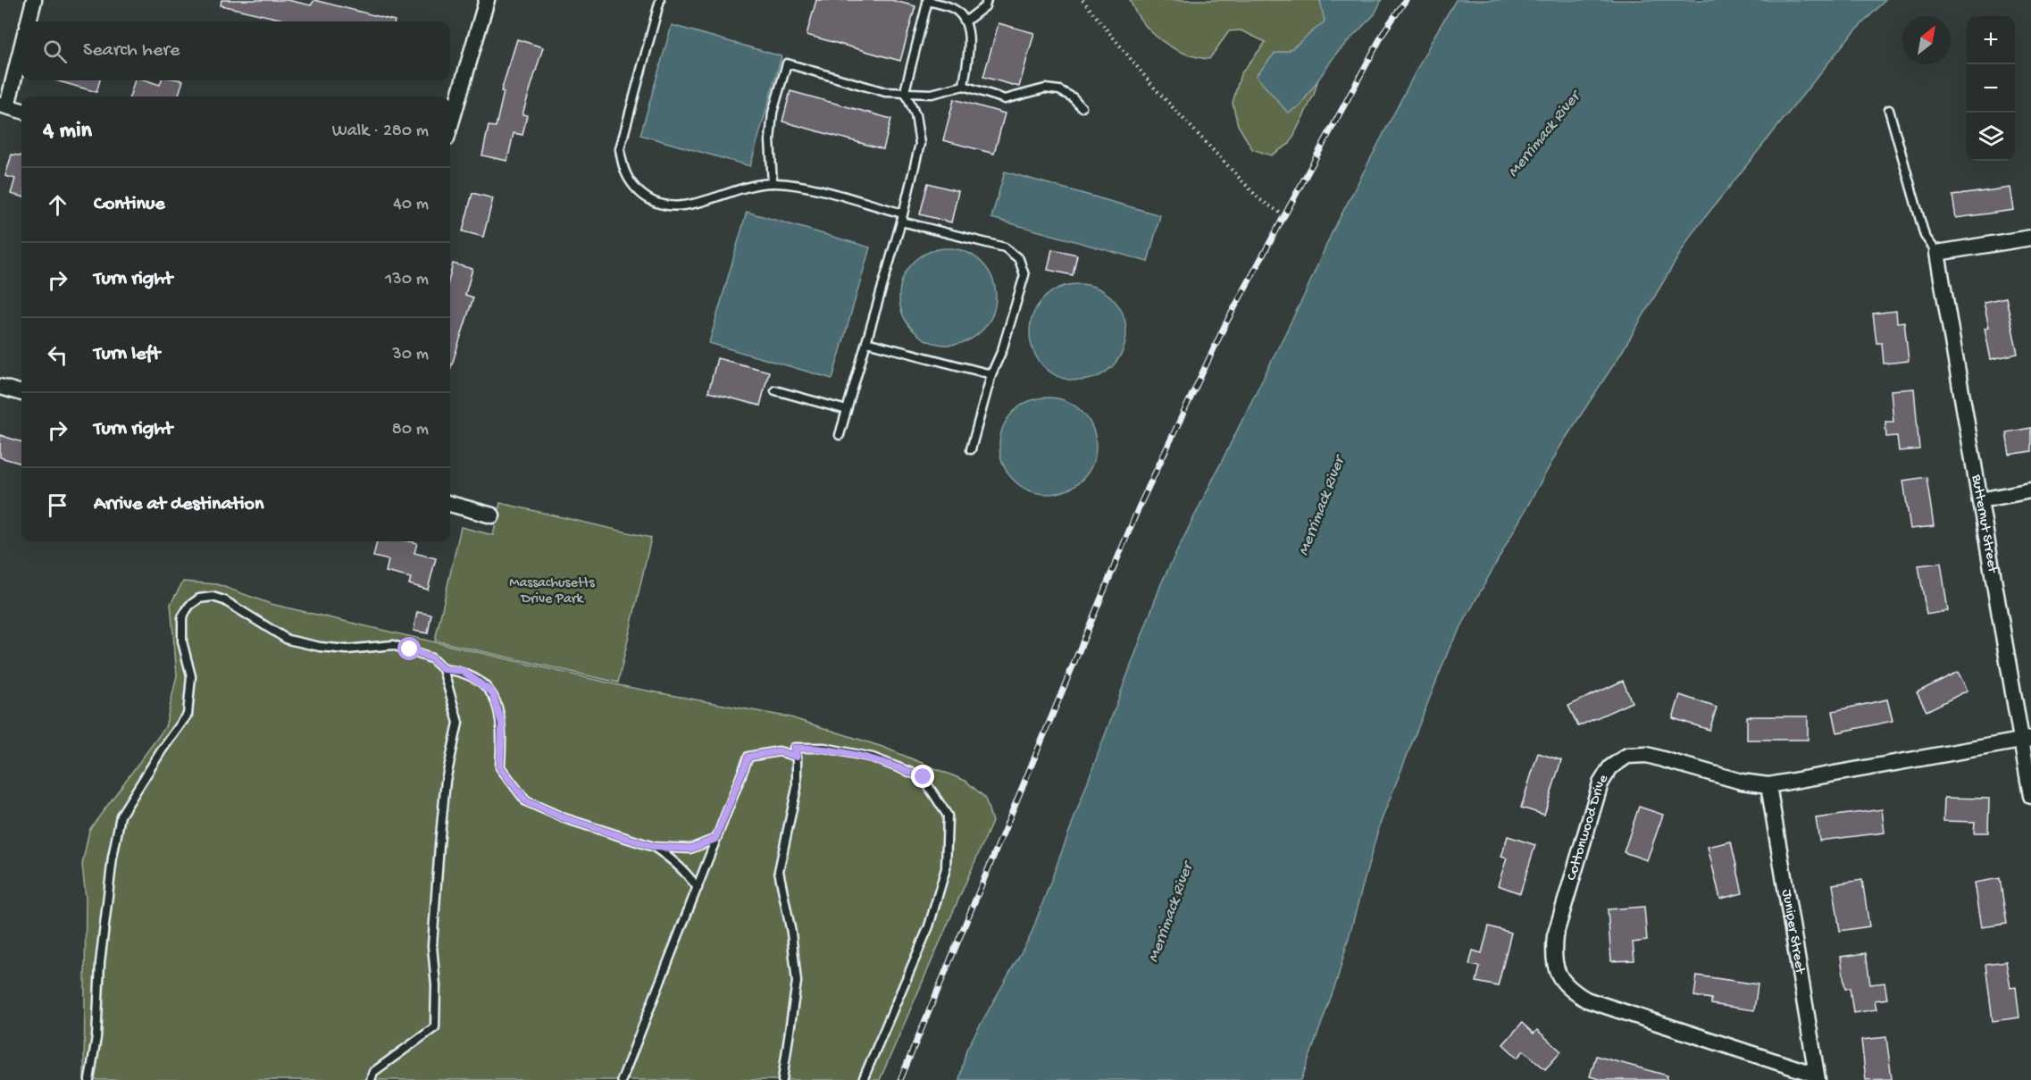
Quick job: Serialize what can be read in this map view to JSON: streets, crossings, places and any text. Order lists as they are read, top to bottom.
{
  "streets": {
    "street": ["Butternut Street", "Cottonwood Drive", "Juniper Street"]
  },
  "crossings": [
    ["Butternut Street", "Cottonwood Drive"],
    ["Cottonwood Drive", "Juniper Street"]
  ],
  "water": ["Merrimack River"],
  "parks": ["Massachusetts Drive Park"],
  "north": "top right",
  "page": {
    "map_buttons": ["+", "−"],
    "search": "Search here",
    "heading": ["4 min", "Walk · 280 m"],
    "list": [
      ["Continue", "40 m"],
      ["Turn right", "130 m"],
      ["Turn left", "30 m"],
      ["Turn right", "80 m"],
      "Arrive at destination"
    ]
  }
}
